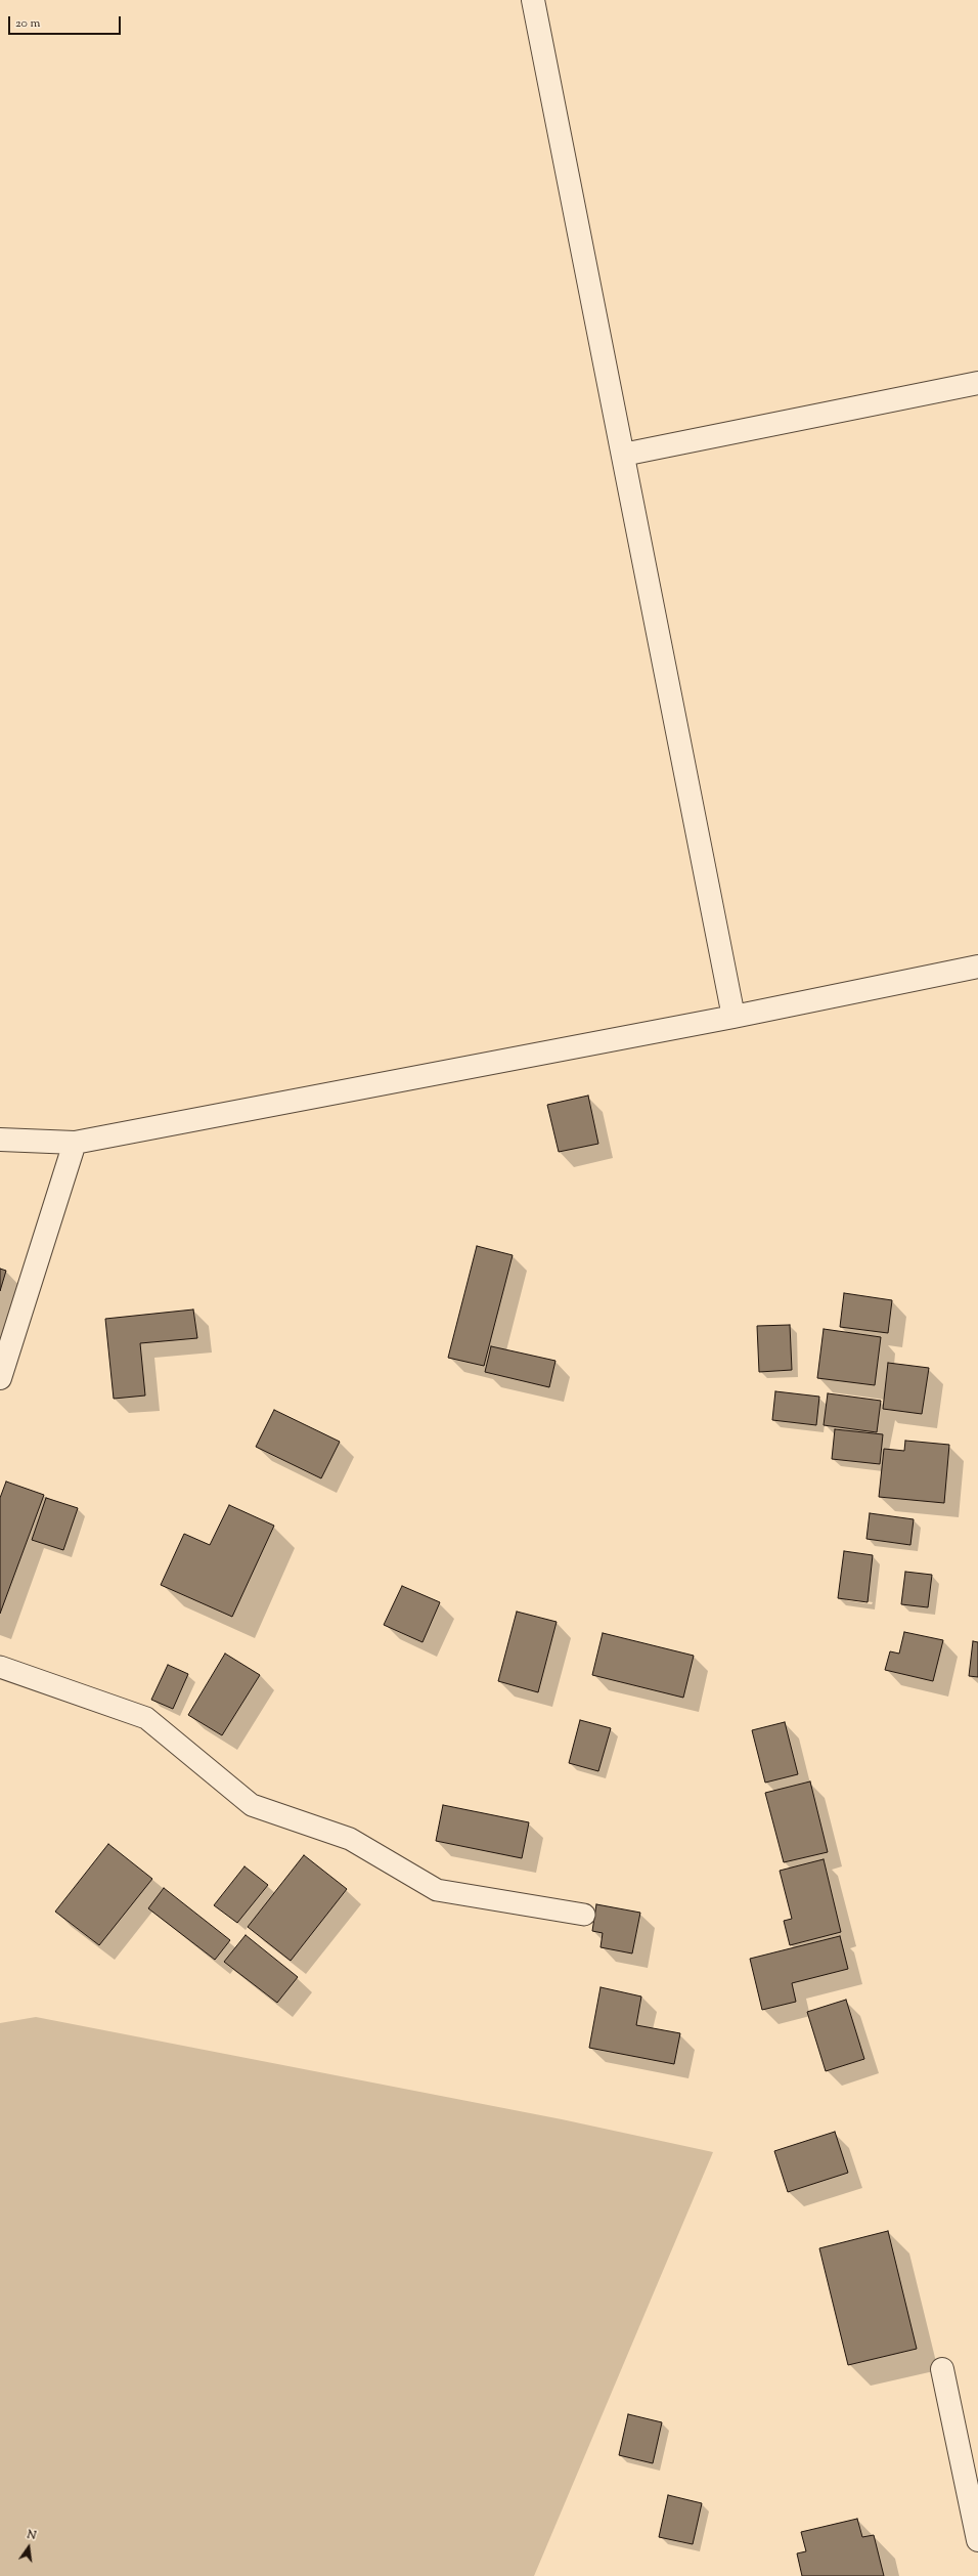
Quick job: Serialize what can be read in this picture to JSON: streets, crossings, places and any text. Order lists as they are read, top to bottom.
{
  "scale_bar": "20 m",
  "north": "top"
}
